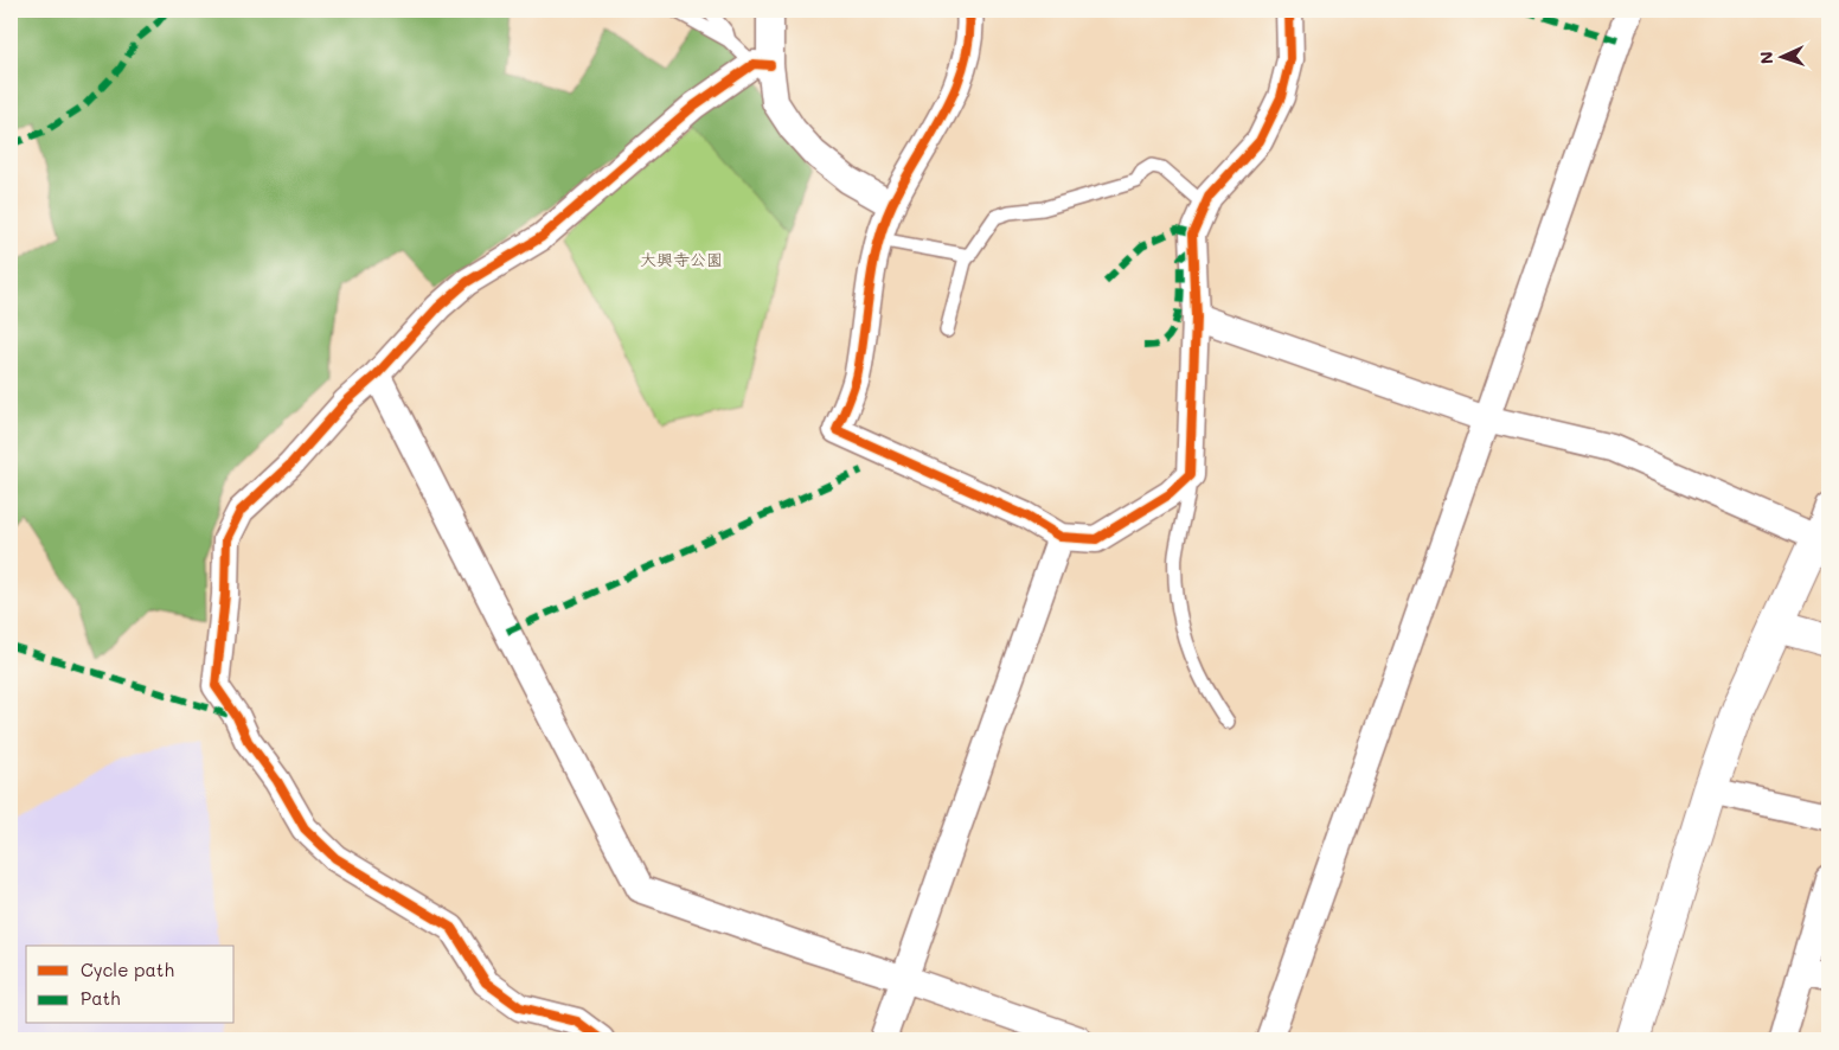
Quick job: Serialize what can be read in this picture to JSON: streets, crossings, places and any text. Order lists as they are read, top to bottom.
{
  "parks": ["大興寺公園"],
  "legend": ["Cycle path", "Path"],
  "north": "left"
}
